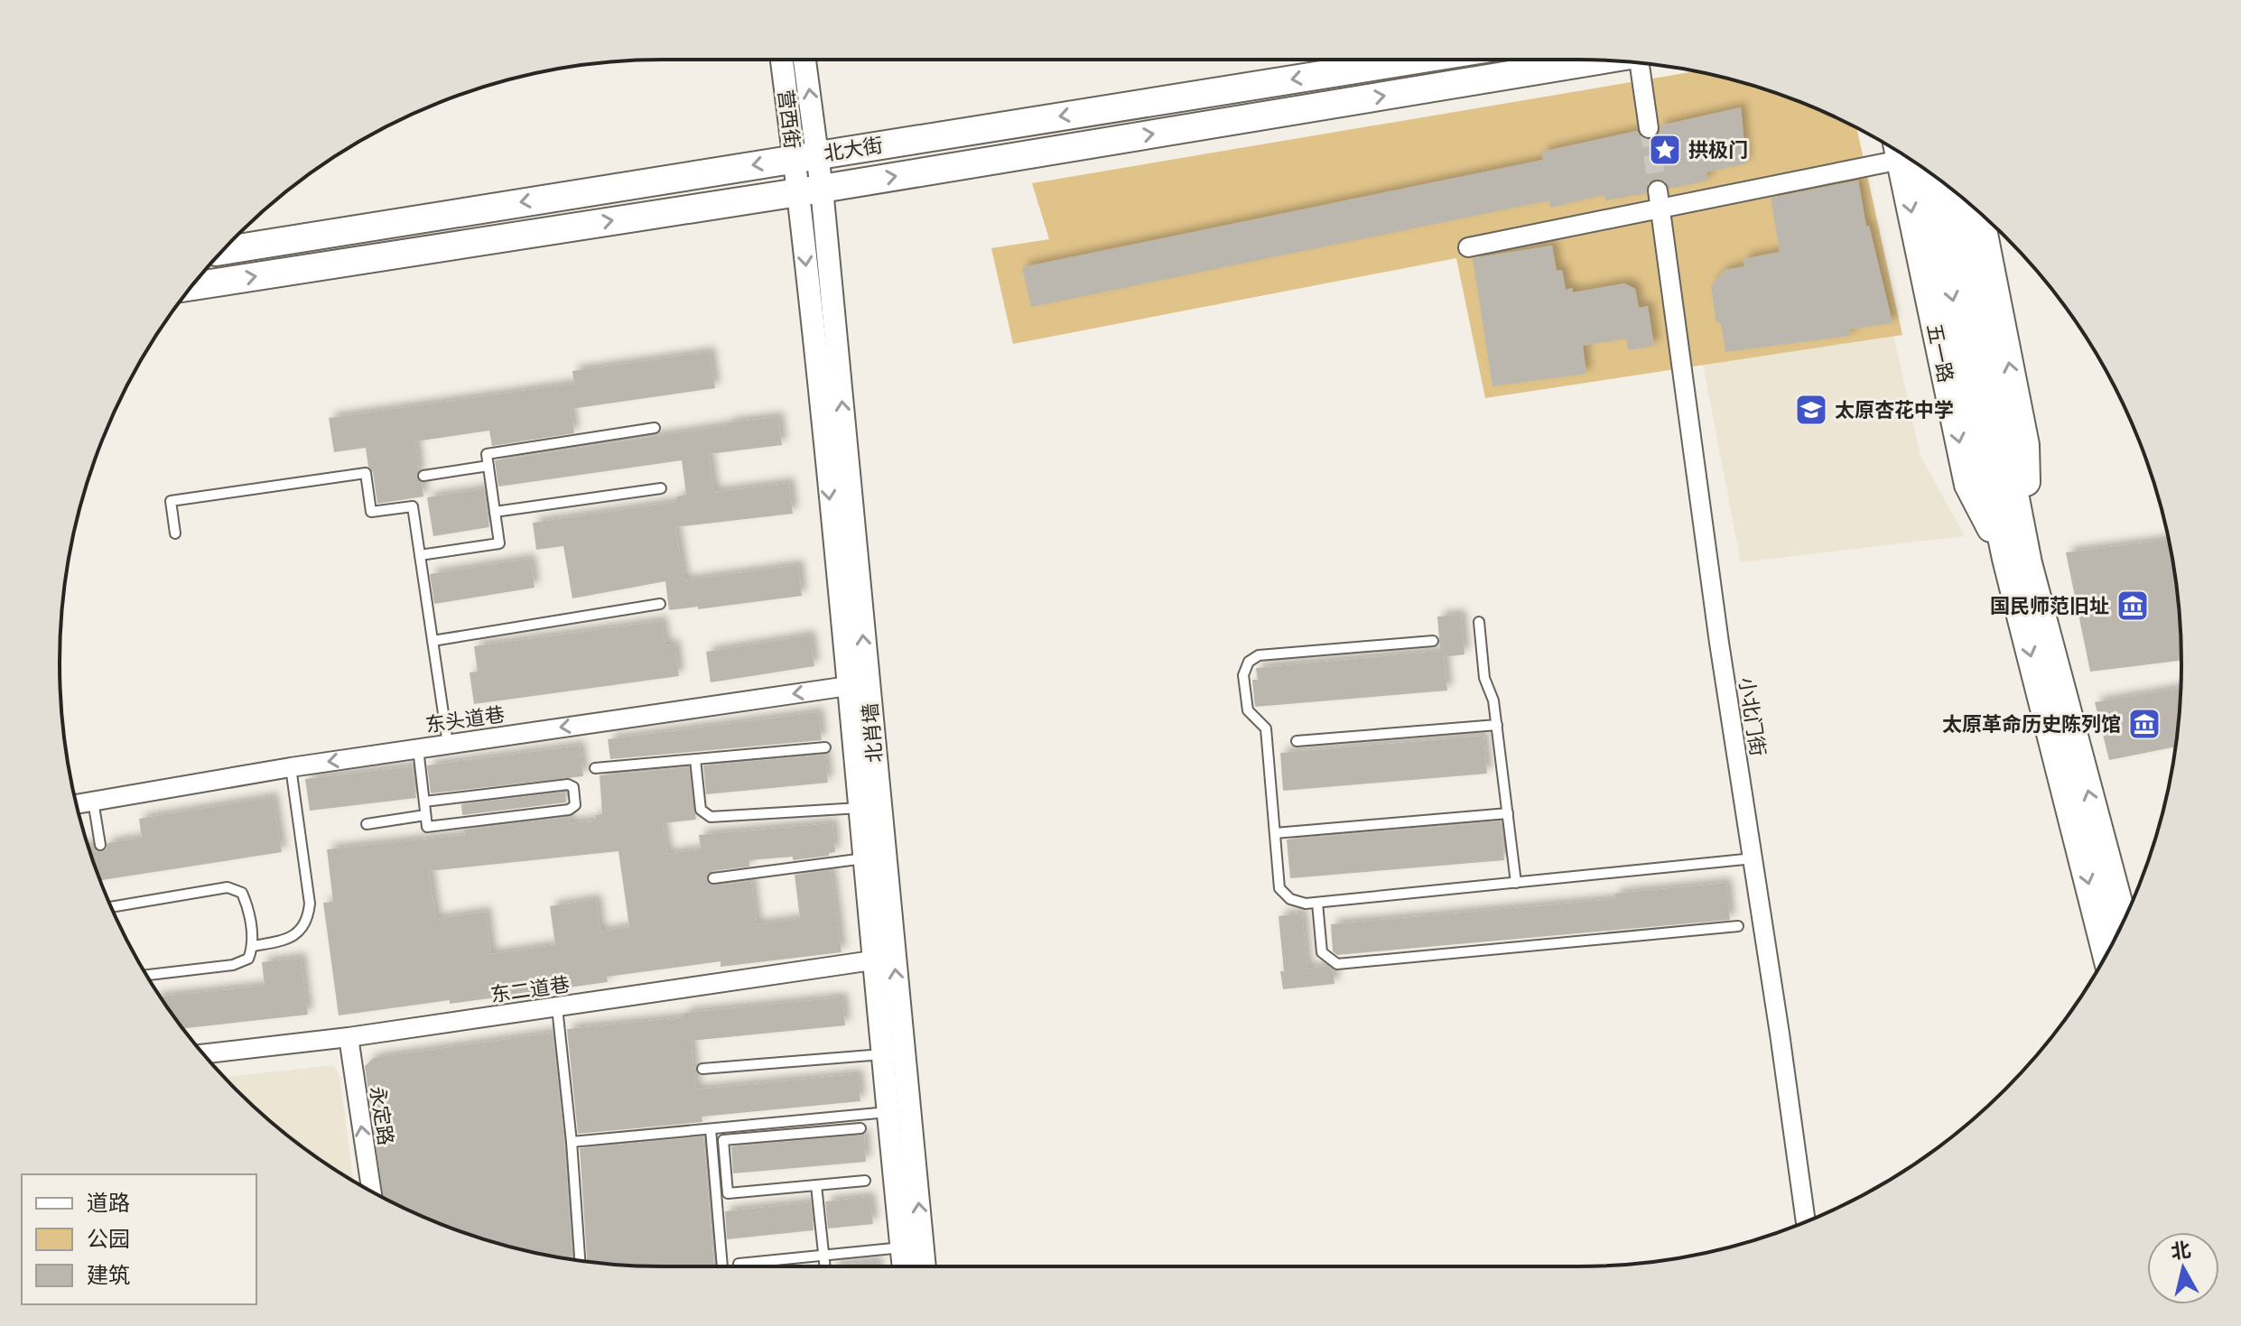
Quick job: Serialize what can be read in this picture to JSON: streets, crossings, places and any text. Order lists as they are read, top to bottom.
{
  "streets": {
    "main road": ["北大街", "五一路"],
    "street": [
      "营西街",
      "小北门街",
      "东头道巷",
      "北肖墙",
      "东二道巷",
      "永定路"
    ]
  },
  "crossings": [
    ["营西街", "北大街"],
    ["营西街", "北肖墙"],
    ["东头道巷", "北肖墙"],
    ["东二道巷", "永定路"]
  ],
  "one_way": ["东头道巷", "永定路"],
  "places": {
    "place": ["拱极门"],
    "school or university": ["太原杏花中学"],
    "museum": ["国民师范旧址", "太原革命历史陈列馆"]
  },
  "legend": ["道路", "公园", "建筑"],
  "north": "top"
}
